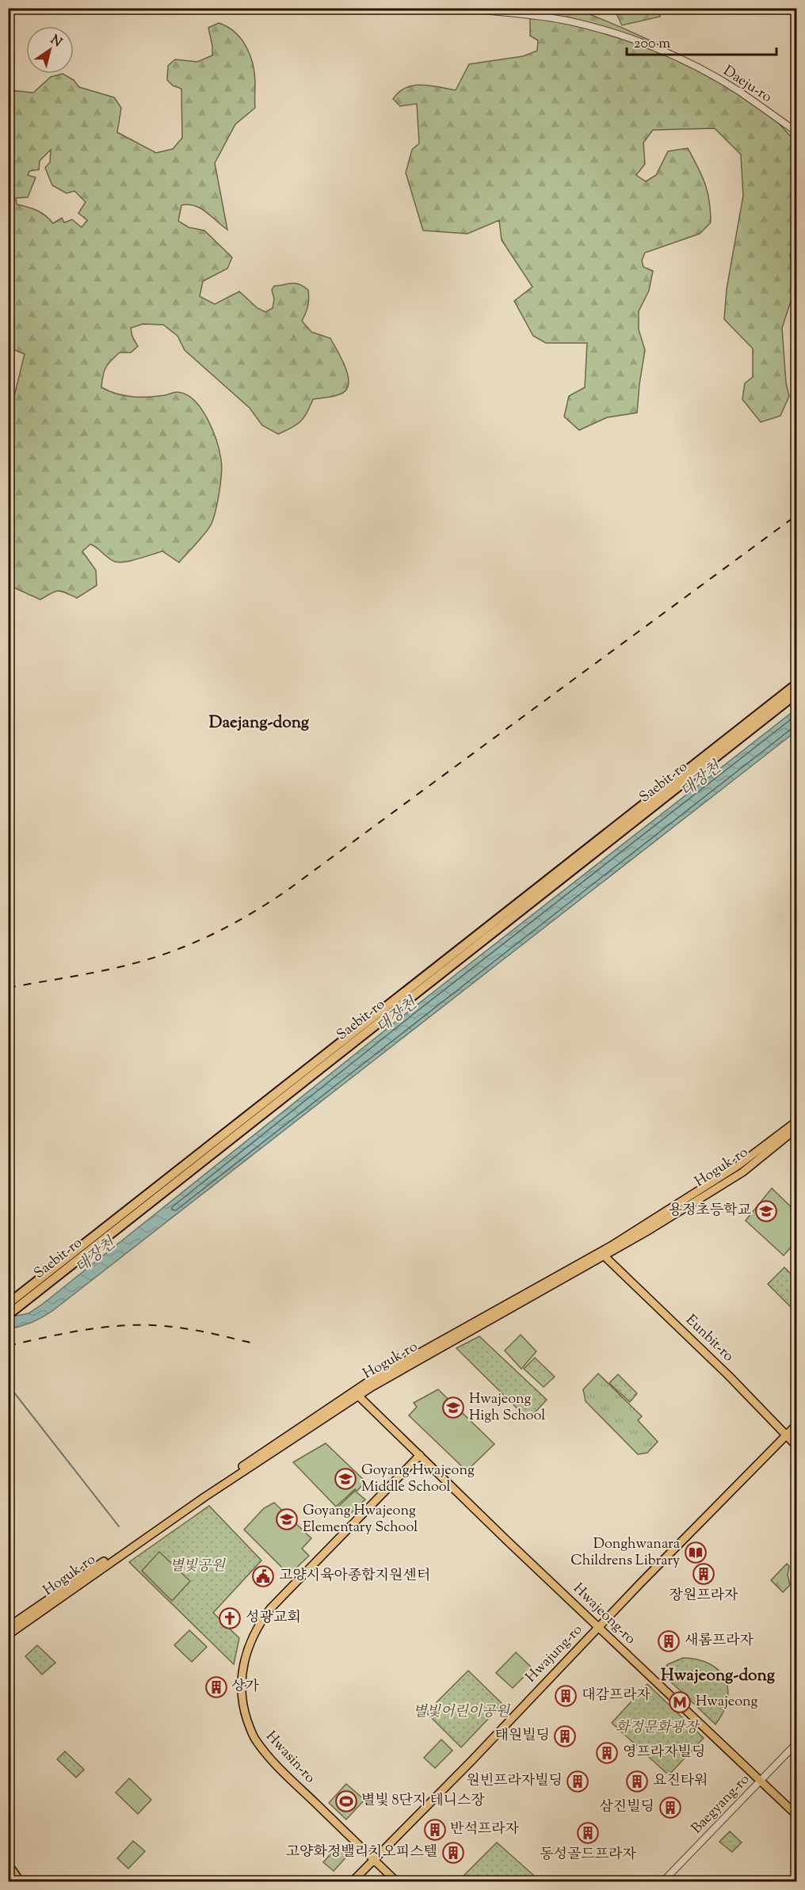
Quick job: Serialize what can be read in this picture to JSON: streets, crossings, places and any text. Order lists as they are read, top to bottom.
{
  "streets": {
    "highway": ["Saebit-ro"],
    "main road": [
      "Hoguk-ro",
      "Eunbit-ro",
      "Hwajeong-ro",
      "Hwajung-ro",
      "Hwasin-ro"
    ],
    "street": ["Daeju-ro", "Baegyang-ro"]
  },
  "crossings": [
    ["Hoguk-ro", "Eunbit-ro"],
    ["Hoguk-ro", "Hwajeong-ro"],
    ["Eunbit-ro", "Hwajung-ro"],
    ["Hwajeong-ro", "Hwajung-ro"],
    ["Hwajeong-ro", "Hwasin-ro"],
    ["Hwajeong-ro", "Baegyang-ro"],
    ["Hwajung-ro", "Hwasin-ro"]
  ],
  "districts": ["Daejang-dong", "Hwajeong-dong"],
  "water": ["대장천"],
  "parks": ["별빛공원", "별빛어린이공원", "화정문화광장"],
  "places": {
    "school or university": [
      "용정초등학교",
      "Hwajeong High School",
      "Goyang Hwajeong Middle School",
      "Goyang Hwajeong Elementary School"
    ],
    "library": ["Donghwanara Childrens Library"],
    "building": [
      "장원프라자",
      "새롬프라자",
      "상가",
      "대감프라자",
      "태원빌딩",
      "영프라자빌딩",
      "원빈프라자빌딩",
      "요진타워",
      "삼진빌딩",
      "반석프라자",
      "동성골드프라자",
      "고양화정밸리치오피스텔"
    ],
    "public building": ["고양시육아종합지원센터"],
    "church": ["성광교회"],
    "metro station": ["Hwajeong"],
    "sports": ["별빛 8단지 테니스장"]
  },
  "scale_bar": "200 m",
  "north": "top right"
}
